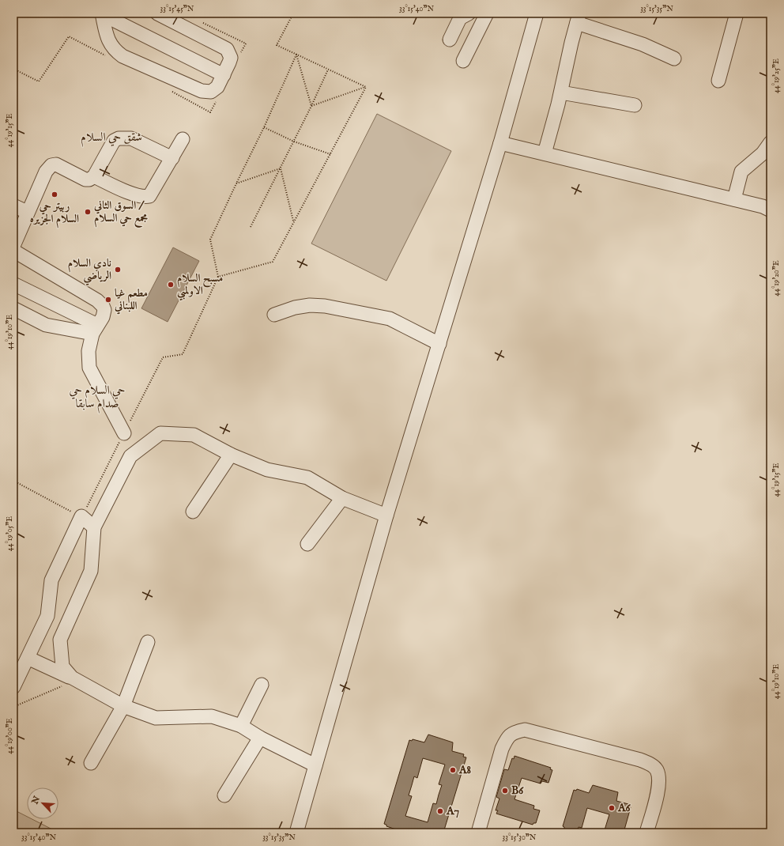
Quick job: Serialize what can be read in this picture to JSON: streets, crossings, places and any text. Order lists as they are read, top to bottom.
{
  "districts": ["شقق حي السلام", "حي السلام حي صدام سابقا"],
  "places": [
    "ربيتر حي السلام الجزيره",
    "السوق الثاني / مجمع حي السلام",
    "نادي السلام الرياضي",
    "مسبح السلام الاولمبي",
    "مطعم غيا اللبناني",
    "A8",
    "B6",
    "A6",
    "A7"
  ],
  "north": "top left",
  "coordinates": [
    "33°15'45\"N",
    "33°15'40\"N",
    "33°15'35\"N",
    "44°19'25\"E",
    "44°19'15\"E",
    "44°19'20\"E",
    "44°19'10\"E",
    "44°19'05\"E",
    "44°19'00\"E",
    "33°15'30\"N"
  ]
}
